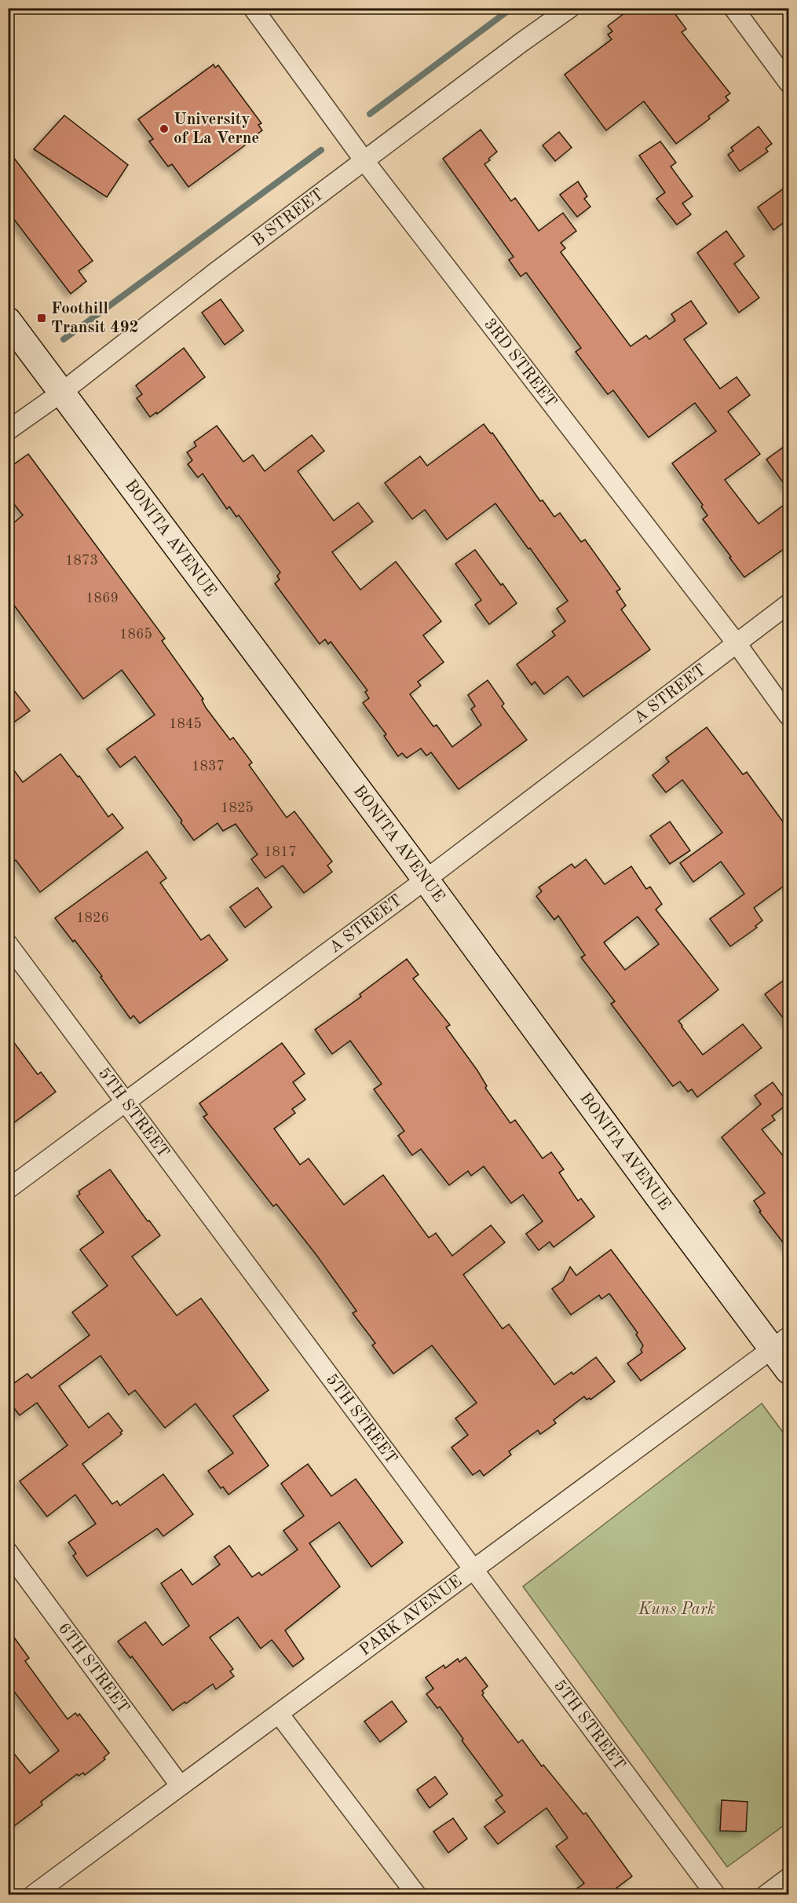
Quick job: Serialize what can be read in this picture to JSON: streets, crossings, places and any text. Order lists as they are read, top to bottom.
{
  "streets": {
    "main road": ["BONITA AVENUE"],
    "street": [
      "B STREET",
      "3RD STREET",
      "A STREET",
      "5TH STREET",
      "PARK AVENUE",
      "6TH STREET"
    ]
  },
  "crossings": [
    ["B STREET", "3RD STREET"],
    ["B STREET", "BONITA AVENUE"],
    ["3RD STREET", "A STREET"],
    ["BONITA AVENUE", "A STREET"],
    ["BONITA AVENUE", "PARK AVENUE"],
    ["A STREET", "5TH STREET"],
    ["5TH STREET", "PARK AVENUE"],
    ["PARK AVENUE", "6TH STREET"]
  ],
  "parks": ["Kuns Park"],
  "places": {
    "other": ["University of La Verne"],
    "transit": ["Foothill Transit 492"]
  },
  "house_numbers": [
    "1873",
    "1869",
    "1865",
    "1845",
    "1837",
    "1825",
    "1817",
    "1826"
  ]
}
